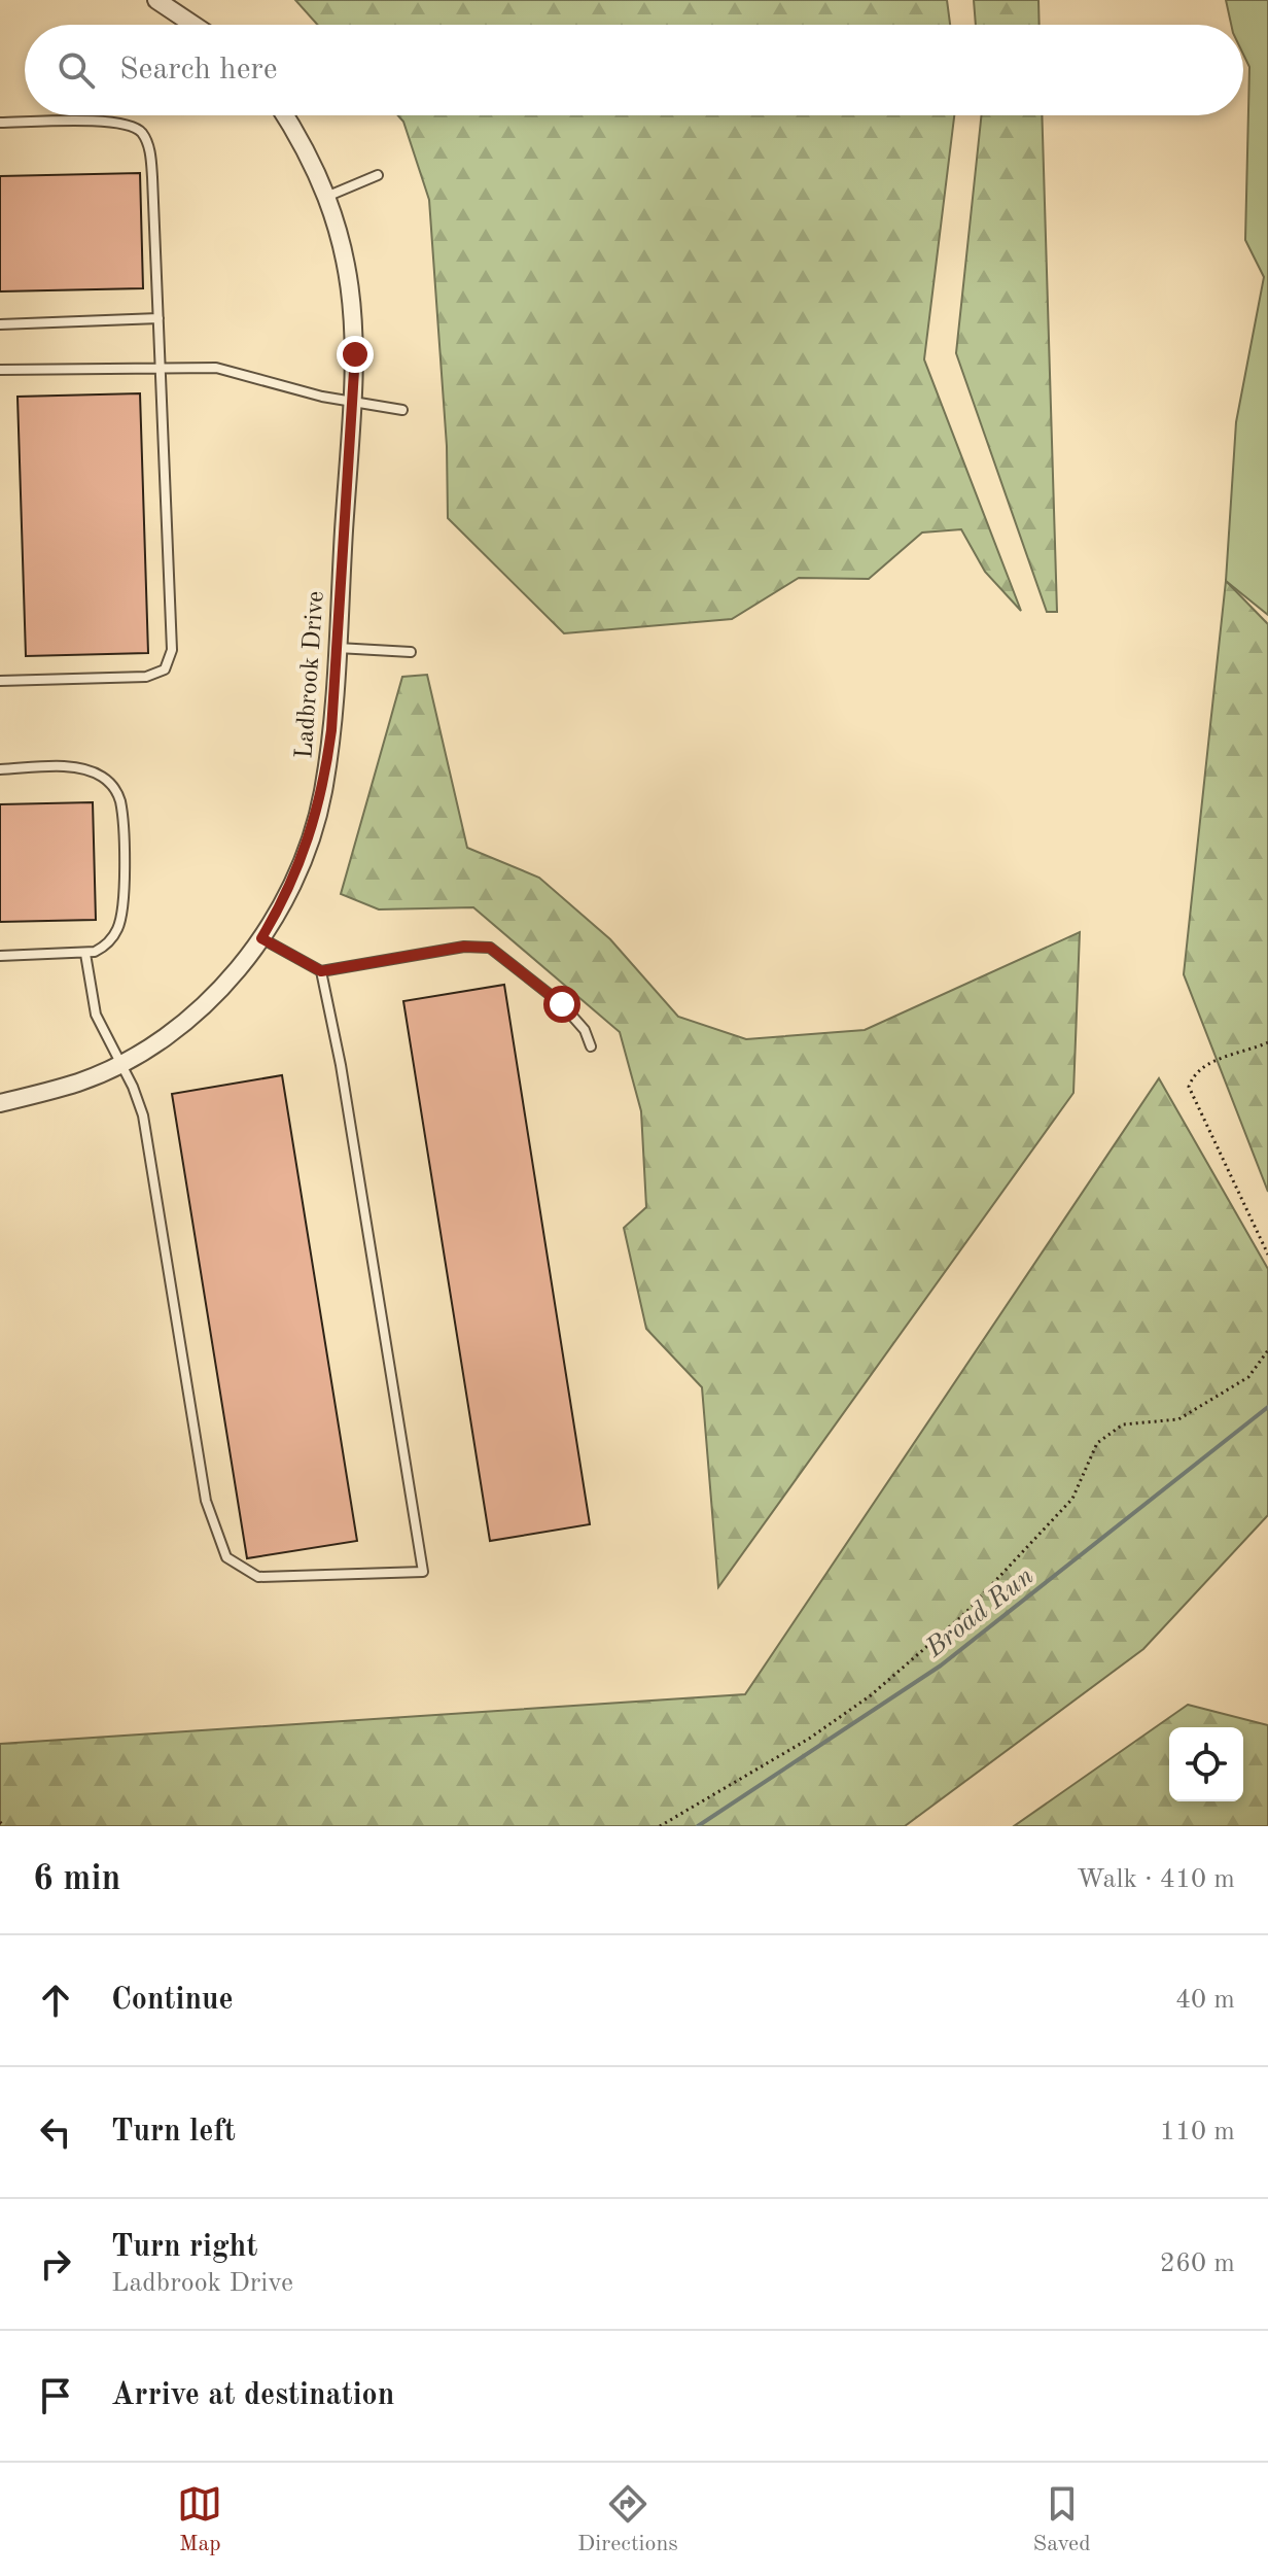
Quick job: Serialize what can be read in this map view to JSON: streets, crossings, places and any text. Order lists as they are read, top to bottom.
{
  "streets": {
    "street": ["Ladbrook Drive"]
  },
  "water": ["Broad Run"],
  "page": {
    "search": "Search here",
    "heading": ["6 min", "Walk · 410 m"],
    "list": [
      ["Continue", "40 m"],
      ["Turn left", "110 m"],
      ["Turn right", "Ladbrook Drive", "260 m"],
      "Arrive at destination"
    ],
    "nav": ["Map", "Directions", "Saved"]
  }
}
